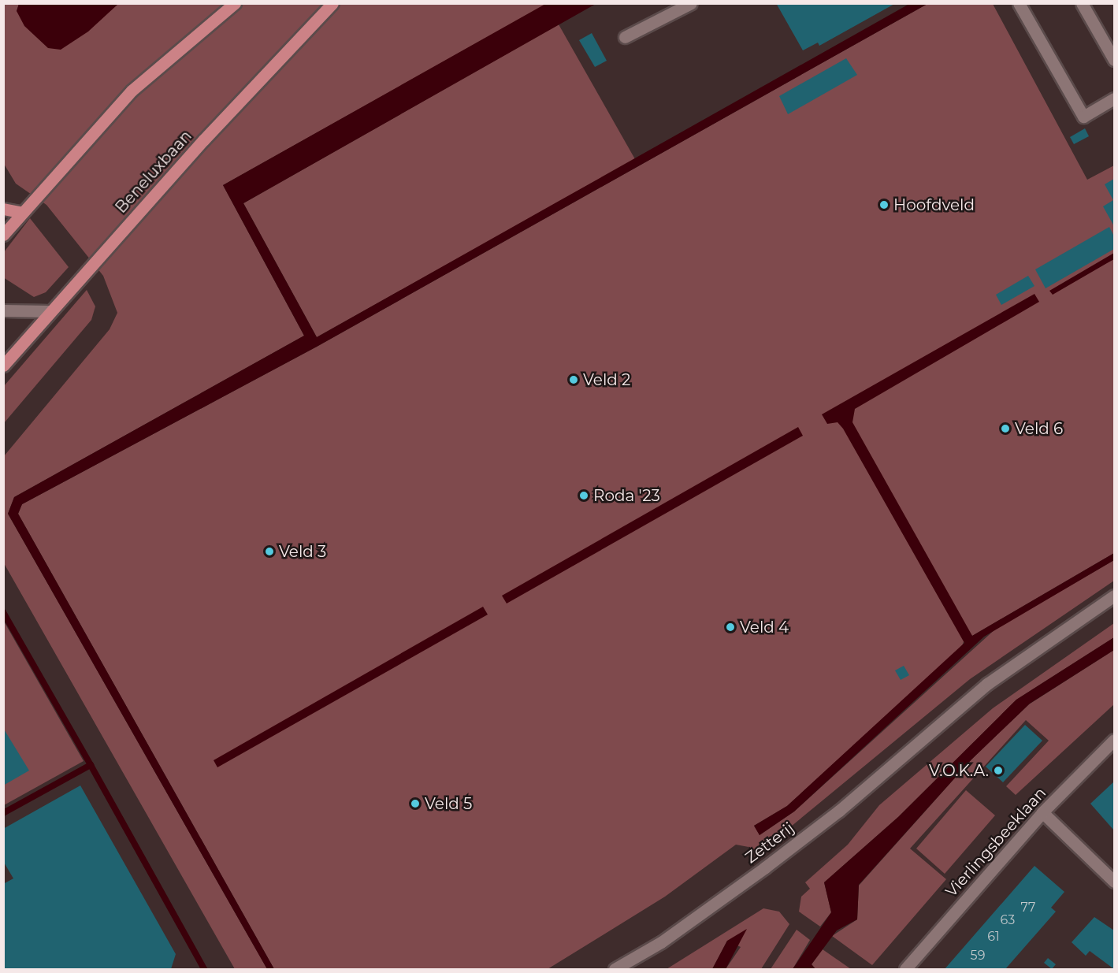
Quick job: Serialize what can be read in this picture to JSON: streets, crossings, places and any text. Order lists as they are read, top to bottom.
{
  "streets": {
    "main road": ["Beneluxbaan"],
    "street": ["Vierlingsbeeklaan", "Zetterij"]
  },
  "places": [
    "Hoofdveld",
    "Veld 2",
    "Veld 6",
    "Roda '23",
    "Veld 3",
    "Veld 4",
    "V.O.K.A.",
    "Veld 5"
  ],
  "house_numbers": [
    "77",
    "63",
    "61",
    "59"
  ]
}
